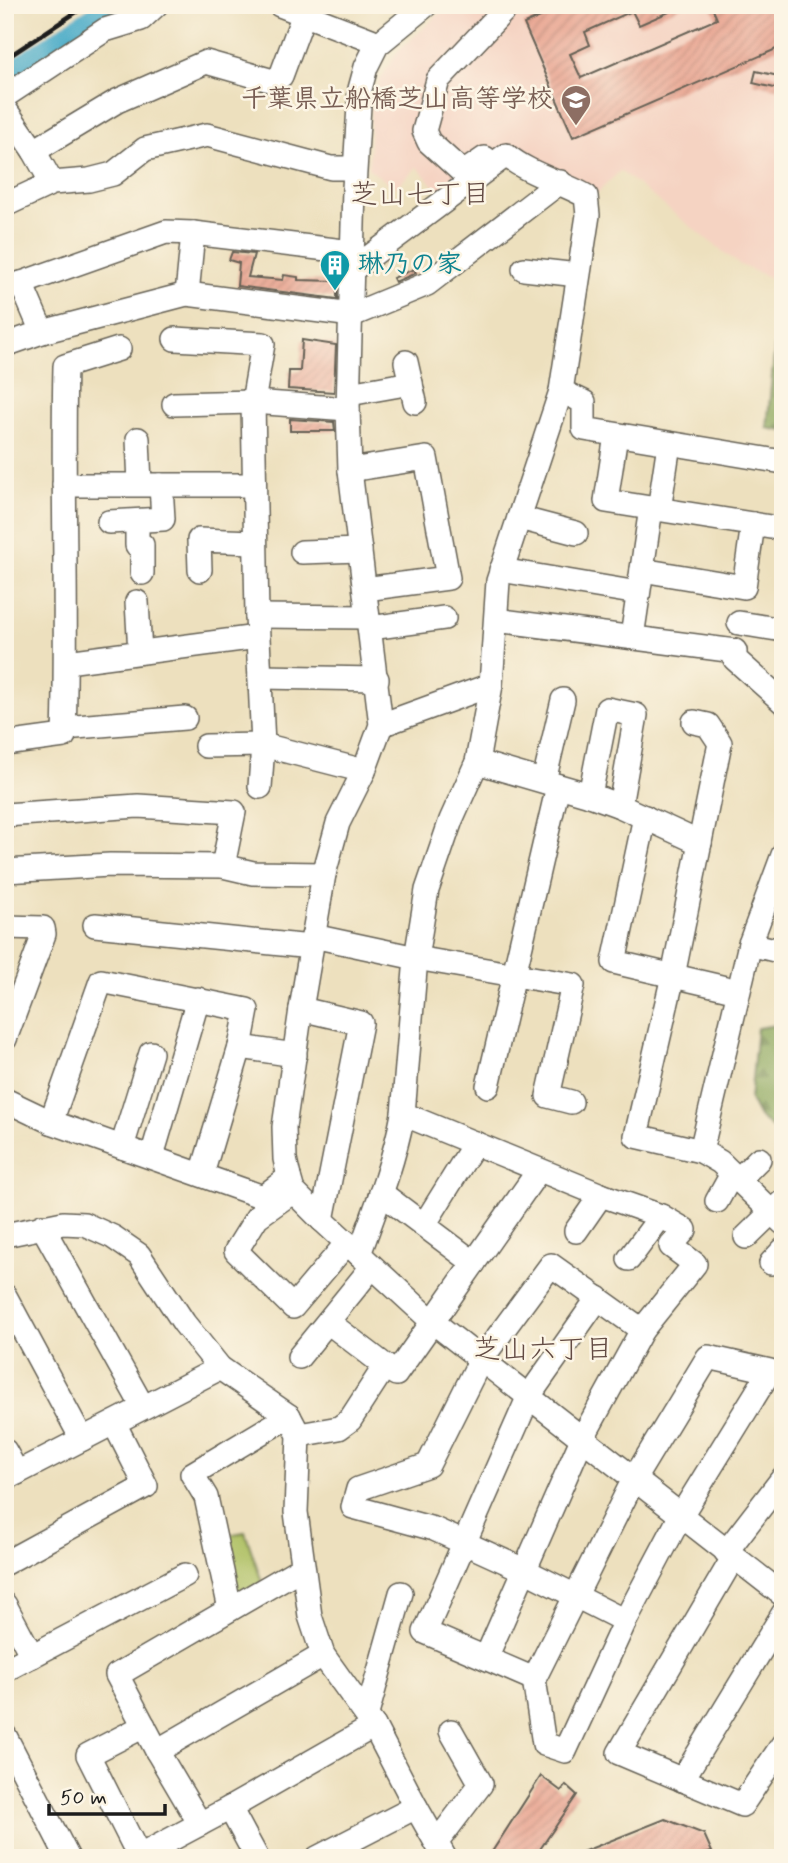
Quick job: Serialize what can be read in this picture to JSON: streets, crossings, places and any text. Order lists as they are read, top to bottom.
{
  "districts": ["芝山七丁目", "芝山六丁目"],
  "places": {
    "school or university": ["千葉県立船橋芝山高等学校"],
    "building": ["琳乃の家"]
  },
  "scale_bar": "50 m"
}
